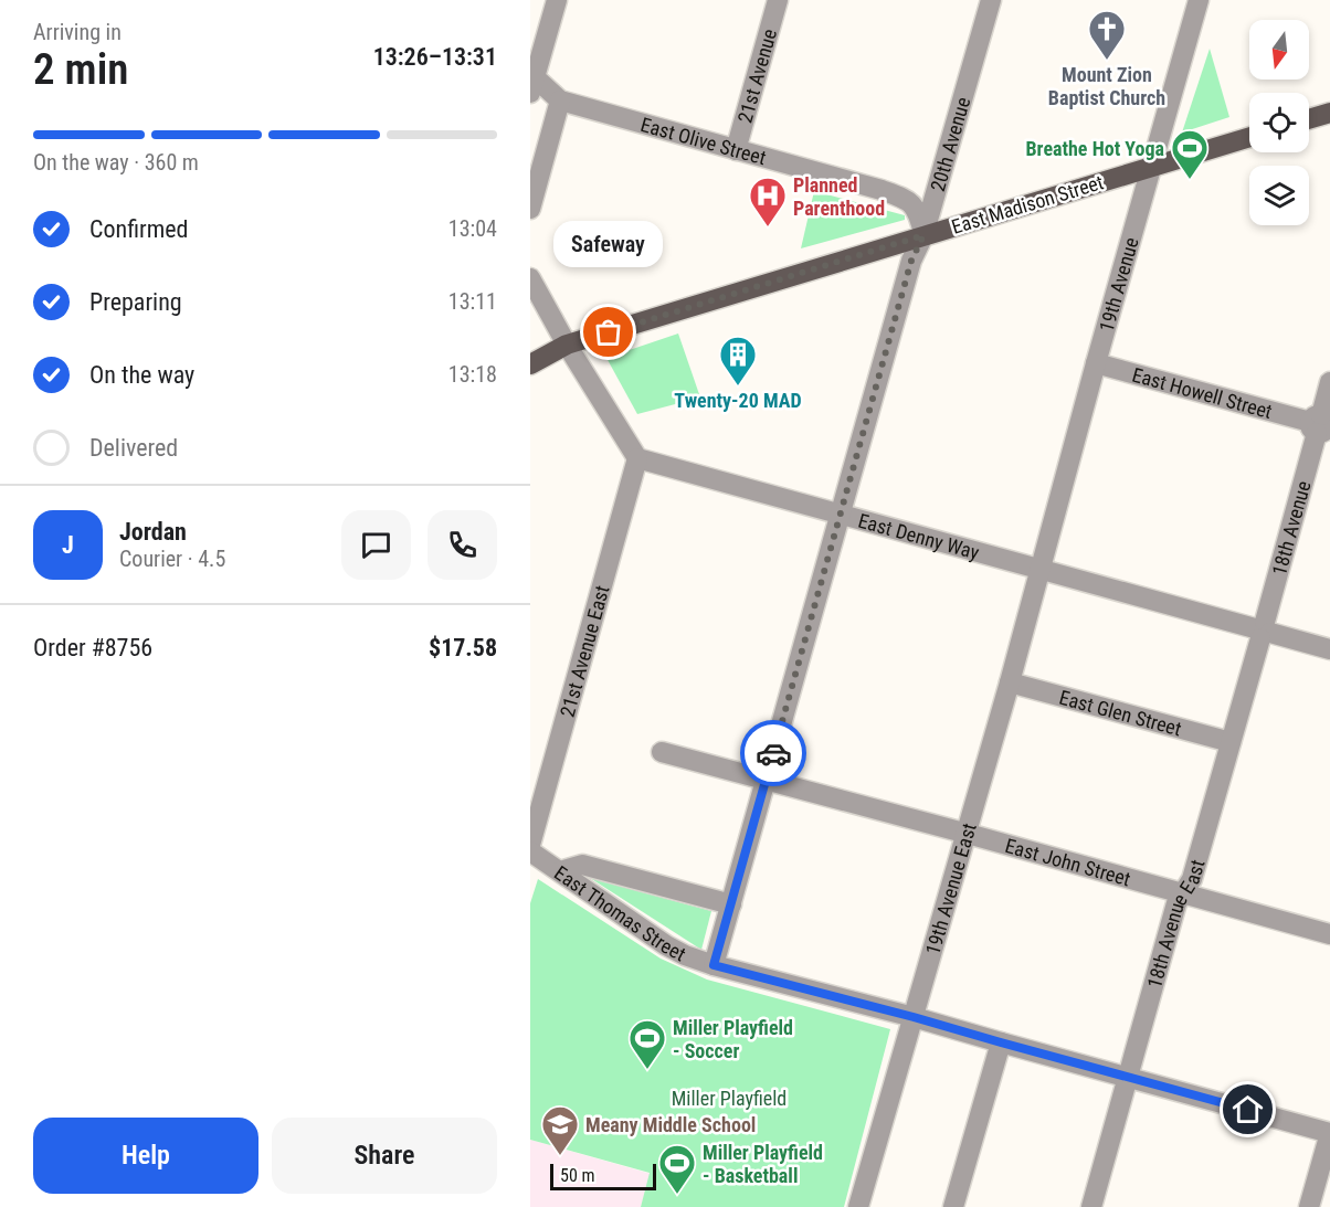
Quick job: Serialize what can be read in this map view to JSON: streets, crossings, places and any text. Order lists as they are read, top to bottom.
{
  "streets": {
    "main road": ["East Madison Street"],
    "street": [
      "21st Avenue",
      "East Olive Street",
      "20th Avenue",
      "19th Avenue",
      "East Howell Street",
      "18th Avenue",
      "East Denny Way",
      "21st Avenue East",
      "East Glen Street",
      "East John Street",
      "19th Avenue East",
      "East Thomas Street",
      "18th Avenue East"
    ]
  },
  "crossings": [
    ["21st Avenue", "East Olive Street"],
    ["East Olive Street", "20th Avenue"],
    ["East Olive Street", "East Madison Street"],
    ["20th Avenue", "East Madison Street"],
    ["20th Avenue", "East Denny Way"],
    ["20th Avenue", "East John Street"],
    ["20th Avenue", "East Thomas Street"],
    ["East Madison Street", "19th Avenue"],
    ["19th Avenue", "East Howell Street"],
    ["19th Avenue", "East Denny Way"],
    ["19th Avenue", "19th Avenue East"],
    ["East Howell Street", "18th Avenue"],
    ["18th Avenue", "East Denny Way"],
    ["18th Avenue", "18th Avenue East"],
    ["East Denny Way", "21st Avenue East"],
    ["East Denny Way", "19th Avenue East"],
    ["East Denny Way", "18th Avenue East"],
    ["East Glen Street", "19th Avenue East"],
    ["East Glen Street", "18th Avenue East"],
    ["East John Street", "19th Avenue East"],
    ["East John Street", "18th Avenue East"],
    ["19th Avenue East", "East Thomas Street"],
    ["East Thomas Street", "18th Avenue East"]
  ],
  "parks": ["Miller Playfield"],
  "places": {
    "church": ["Mount Zion Baptist Church"],
    "sports": ["Breathe Hot Yoga", "Miller Playfield - Soccer", "Miller Playfield - Basketball"],
    "hospital": ["Planned Parenthood"],
    "other": ["Safeway"],
    "building": ["Twenty-20 MAD"],
    "school or university": ["Meany Middle School"]
  },
  "scale_bar": "50 m",
  "north": "bottom",
  "page": {
    "heading": ["2 min", "Arriving in", "13:26–13:31"],
    "panel": [
      "Jordan",
      "Courier · 4.5",
      "Order #8756",
      "$17.58"
    ],
    "bar": "On the way · 360 m",
    "list": [
      ["Confirmed", "13:04"],
      ["Preparing", "13:11"],
      ["On the way", "13:18"],
      "Delivered"
    ],
    "bubble": "Safeway",
    "round": "J",
    "buttons": ["Help", "Share"],
    "scale": "50 m"
  }
}
